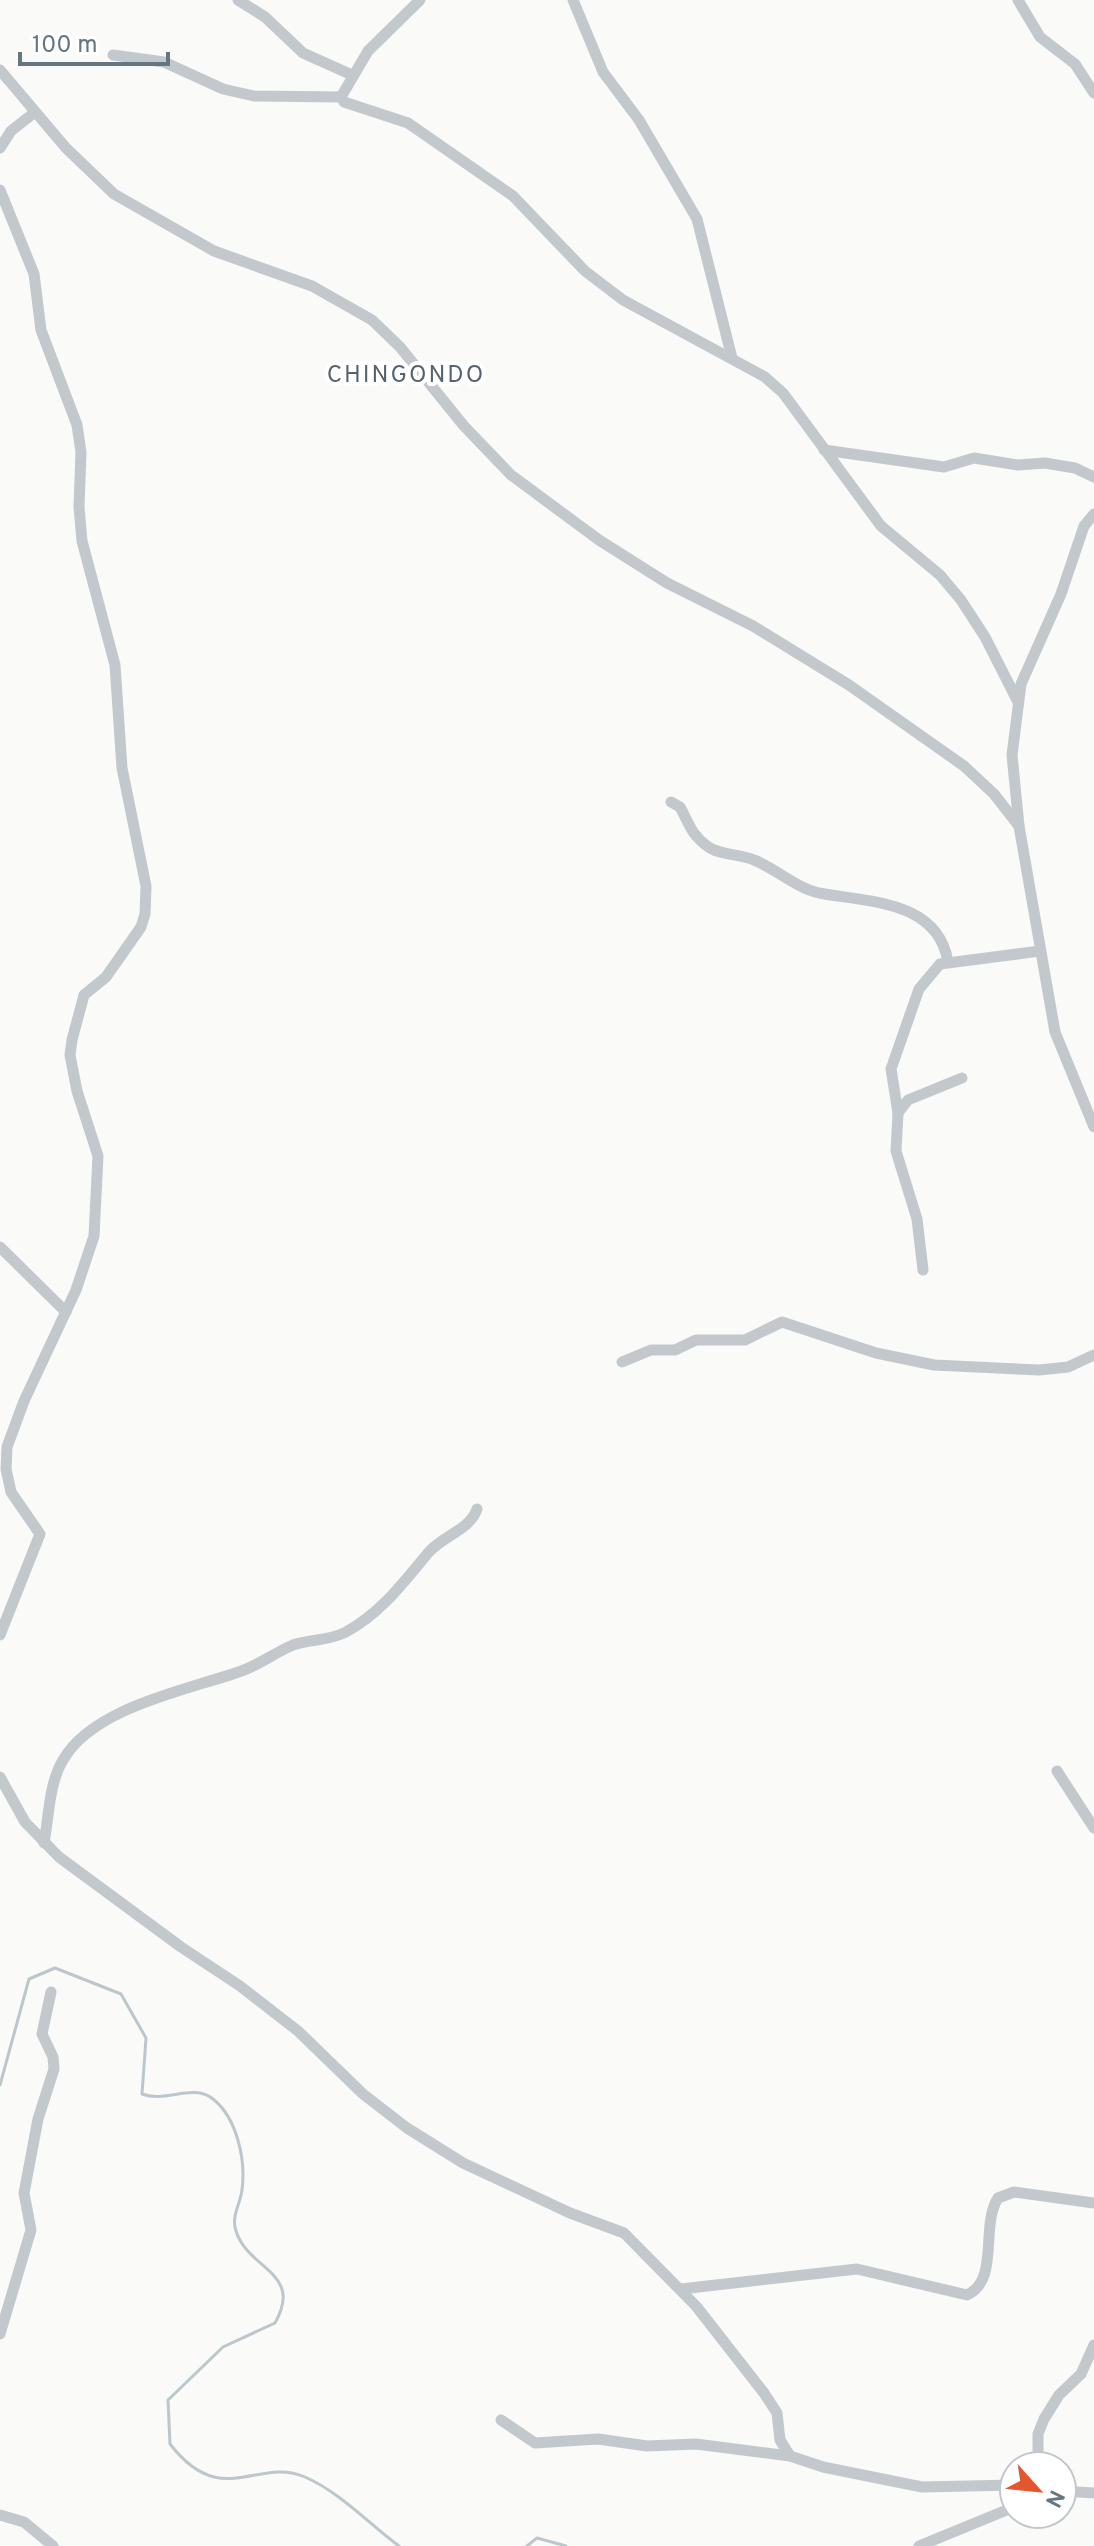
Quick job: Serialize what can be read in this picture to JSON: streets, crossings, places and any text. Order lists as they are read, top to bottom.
{
  "districts": ["CHINGONDO"],
  "scale_bar": "100 m",
  "north": "bottom right"
}
